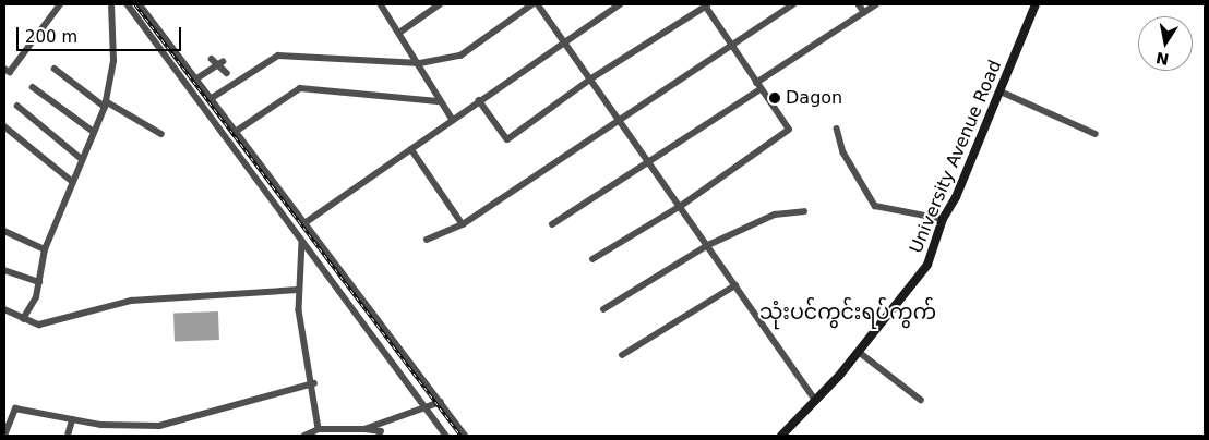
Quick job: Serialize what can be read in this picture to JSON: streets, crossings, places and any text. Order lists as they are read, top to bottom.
{
  "streets": {
    "main road": ["University Avenue Road"]
  },
  "districts": ["သုံးပင်ကွင်းရပ်ကွက်"],
  "places": ["Dagon"],
  "scale_bar": "200 m",
  "north": "bottom"
}
